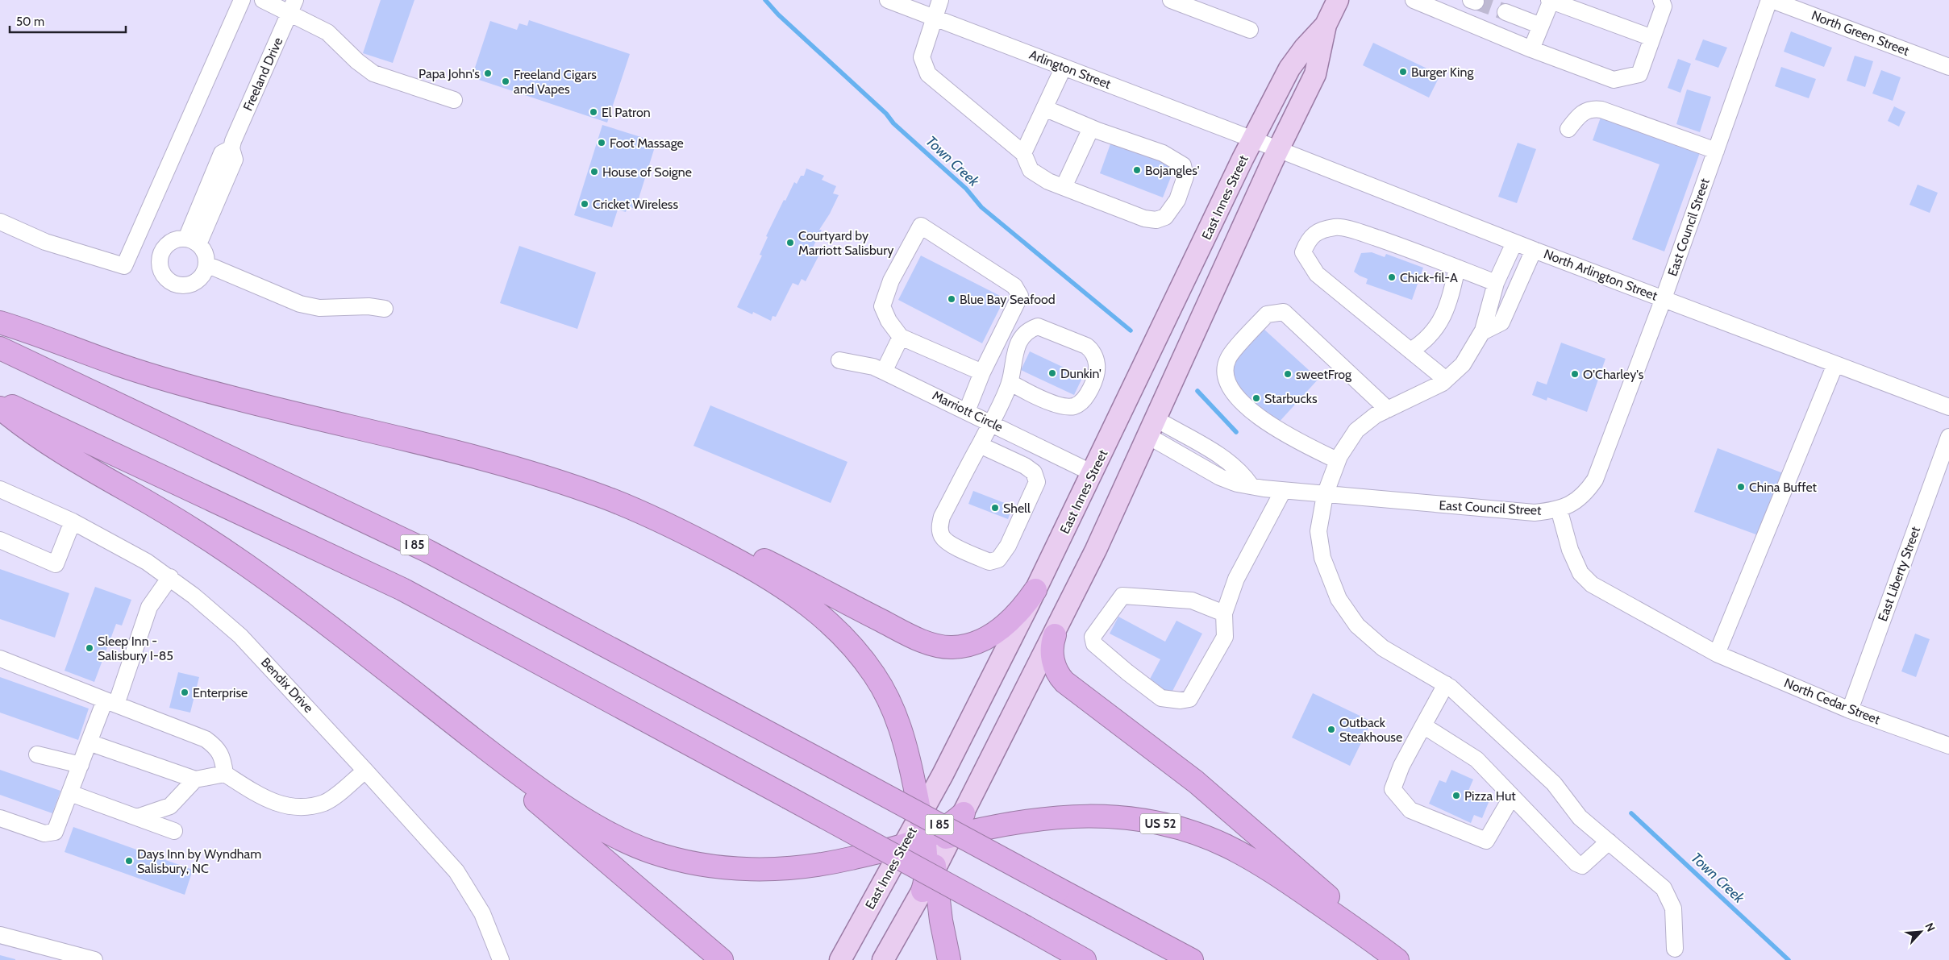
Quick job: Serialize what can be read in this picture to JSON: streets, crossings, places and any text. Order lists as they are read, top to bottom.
{
  "streets": {
    "highway": ["I 85", "US 52"],
    "main road": ["East Innes Street"],
    "street": [
      "North Green Street",
      "Arlington Street",
      "Freeland Drive",
      "East Council Street",
      "North Arlington Street",
      "Marriott Circle",
      "East Liberty Street",
      "Bendix Drive",
      "North Cedar Street"
    ]
  },
  "crossings": [
    ["North Green Street", "East Council Street"],
    ["Arlington Street", "East Innes Street"],
    ["Arlington Street", "North Arlington Street"],
    ["East Innes Street", "East Council Street"],
    ["East Innes Street", "North Arlington Street"],
    ["East Innes Street", "Marriott Circle"],
    ["East Innes Street", "US 52"],
    ["East Council Street", "North Arlington Street"],
    ["East Council Street", "North Cedar Street"],
    ["East Liberty Street", "North Cedar Street"]
  ],
  "water": ["Town Creek"],
  "places": [
    "Burger King",
    "Papa John's",
    "Freeland Cigars and Vapes",
    "El Patron",
    "Foot Massage",
    "Bojangles'",
    "House of Soigne",
    "Cricket Wireless",
    "Courtyard by Marriott Salisbury",
    "Chick-fil-A",
    "Blue Bay Seafood",
    "Dunkin'",
    "sweetFrog",
    "O'Charley's",
    "Starbucks",
    "China Buffet",
    "Shell",
    "Sleep Inn - Salisbury I-85",
    "Enterprise",
    "Outback Steakhouse",
    "Pizza Hut",
    "Days Inn by Wyndham Salisbury, NC"
  ],
  "scale_bar": "50 m",
  "north": "top right"
}
